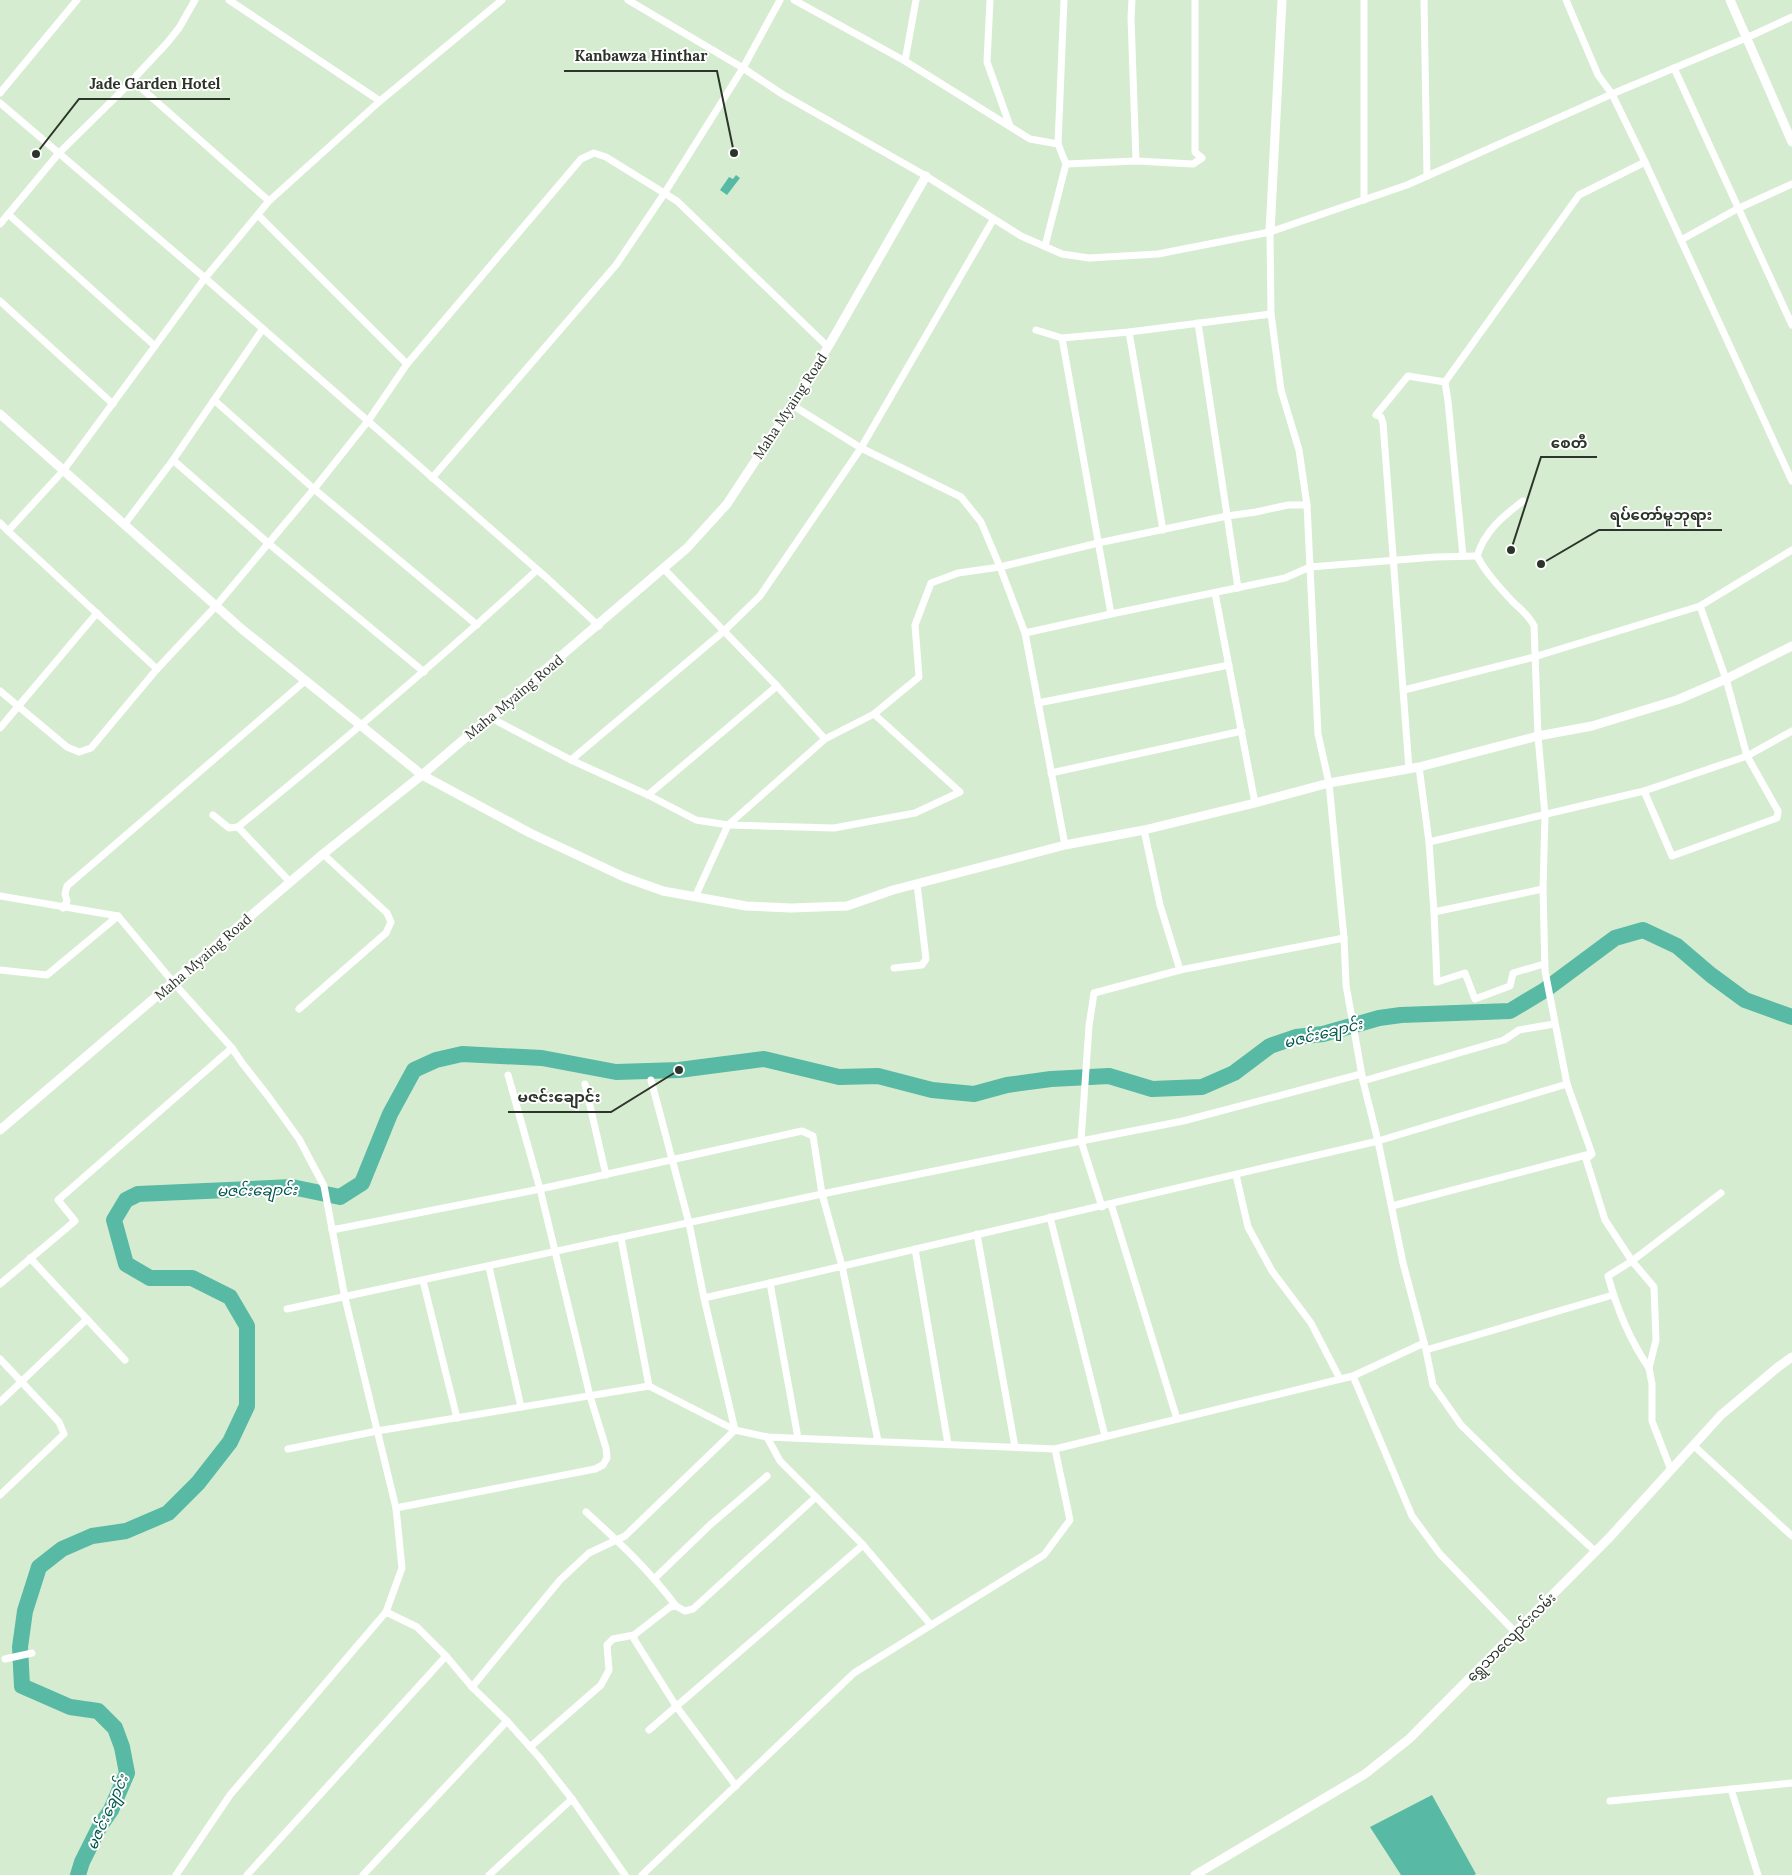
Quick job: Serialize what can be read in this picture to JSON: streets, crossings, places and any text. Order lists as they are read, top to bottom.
{
  "streets": {
    "street": ["Maha Myaing Road", "ရွှေသာလျောင်းလမ်း"]
  },
  "water": ["မဇင်းချောင်း"],
  "places": [
    "Kanbawza Hinthar",
    "Jade Garden Hotel",
    "စေတီ",
    "ရပ်တော်မူဘုရား",
    "မဇင်းချောင်း"
  ]
}
